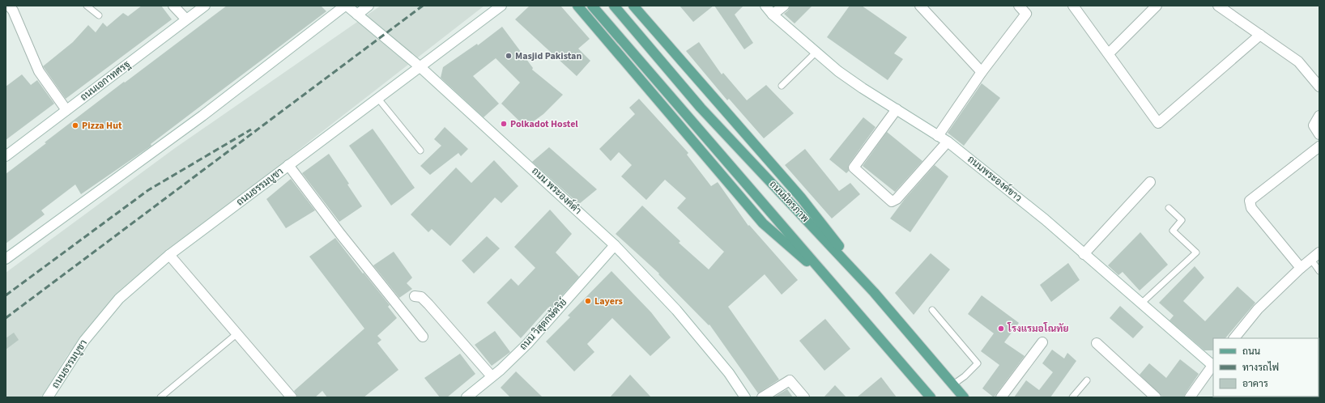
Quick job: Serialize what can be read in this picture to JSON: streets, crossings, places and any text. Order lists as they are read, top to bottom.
{
  "streets": {
    "main road": ["ถนนมิตรภาพ"],
    "street": [
      "ถนนเอกาทศรฐ",
      "ถนนพระองค์ขาว",
      "ถนนธรรมบูชา",
      "ถนน พระองค์ดำ",
      "ถนน วิสุตกษัตริย์"
    ]
  },
  "crossings": [
    ["ถนนธรรมบูชา", "ถนน พระองค์ดำ"],
    ["ถนน พระองค์ดำ", "ถนน วิสุตกษัตริย์"]
  ],
  "places": [
    "Masjid Pakistan",
    "Polkadot Hostel",
    "Pizza Hut",
    "Layers",
    "โรงแรมอโณทัย"
  ],
  "legend": ["ถนน", "ทางรถไฟ", "อาคาร"]
}
